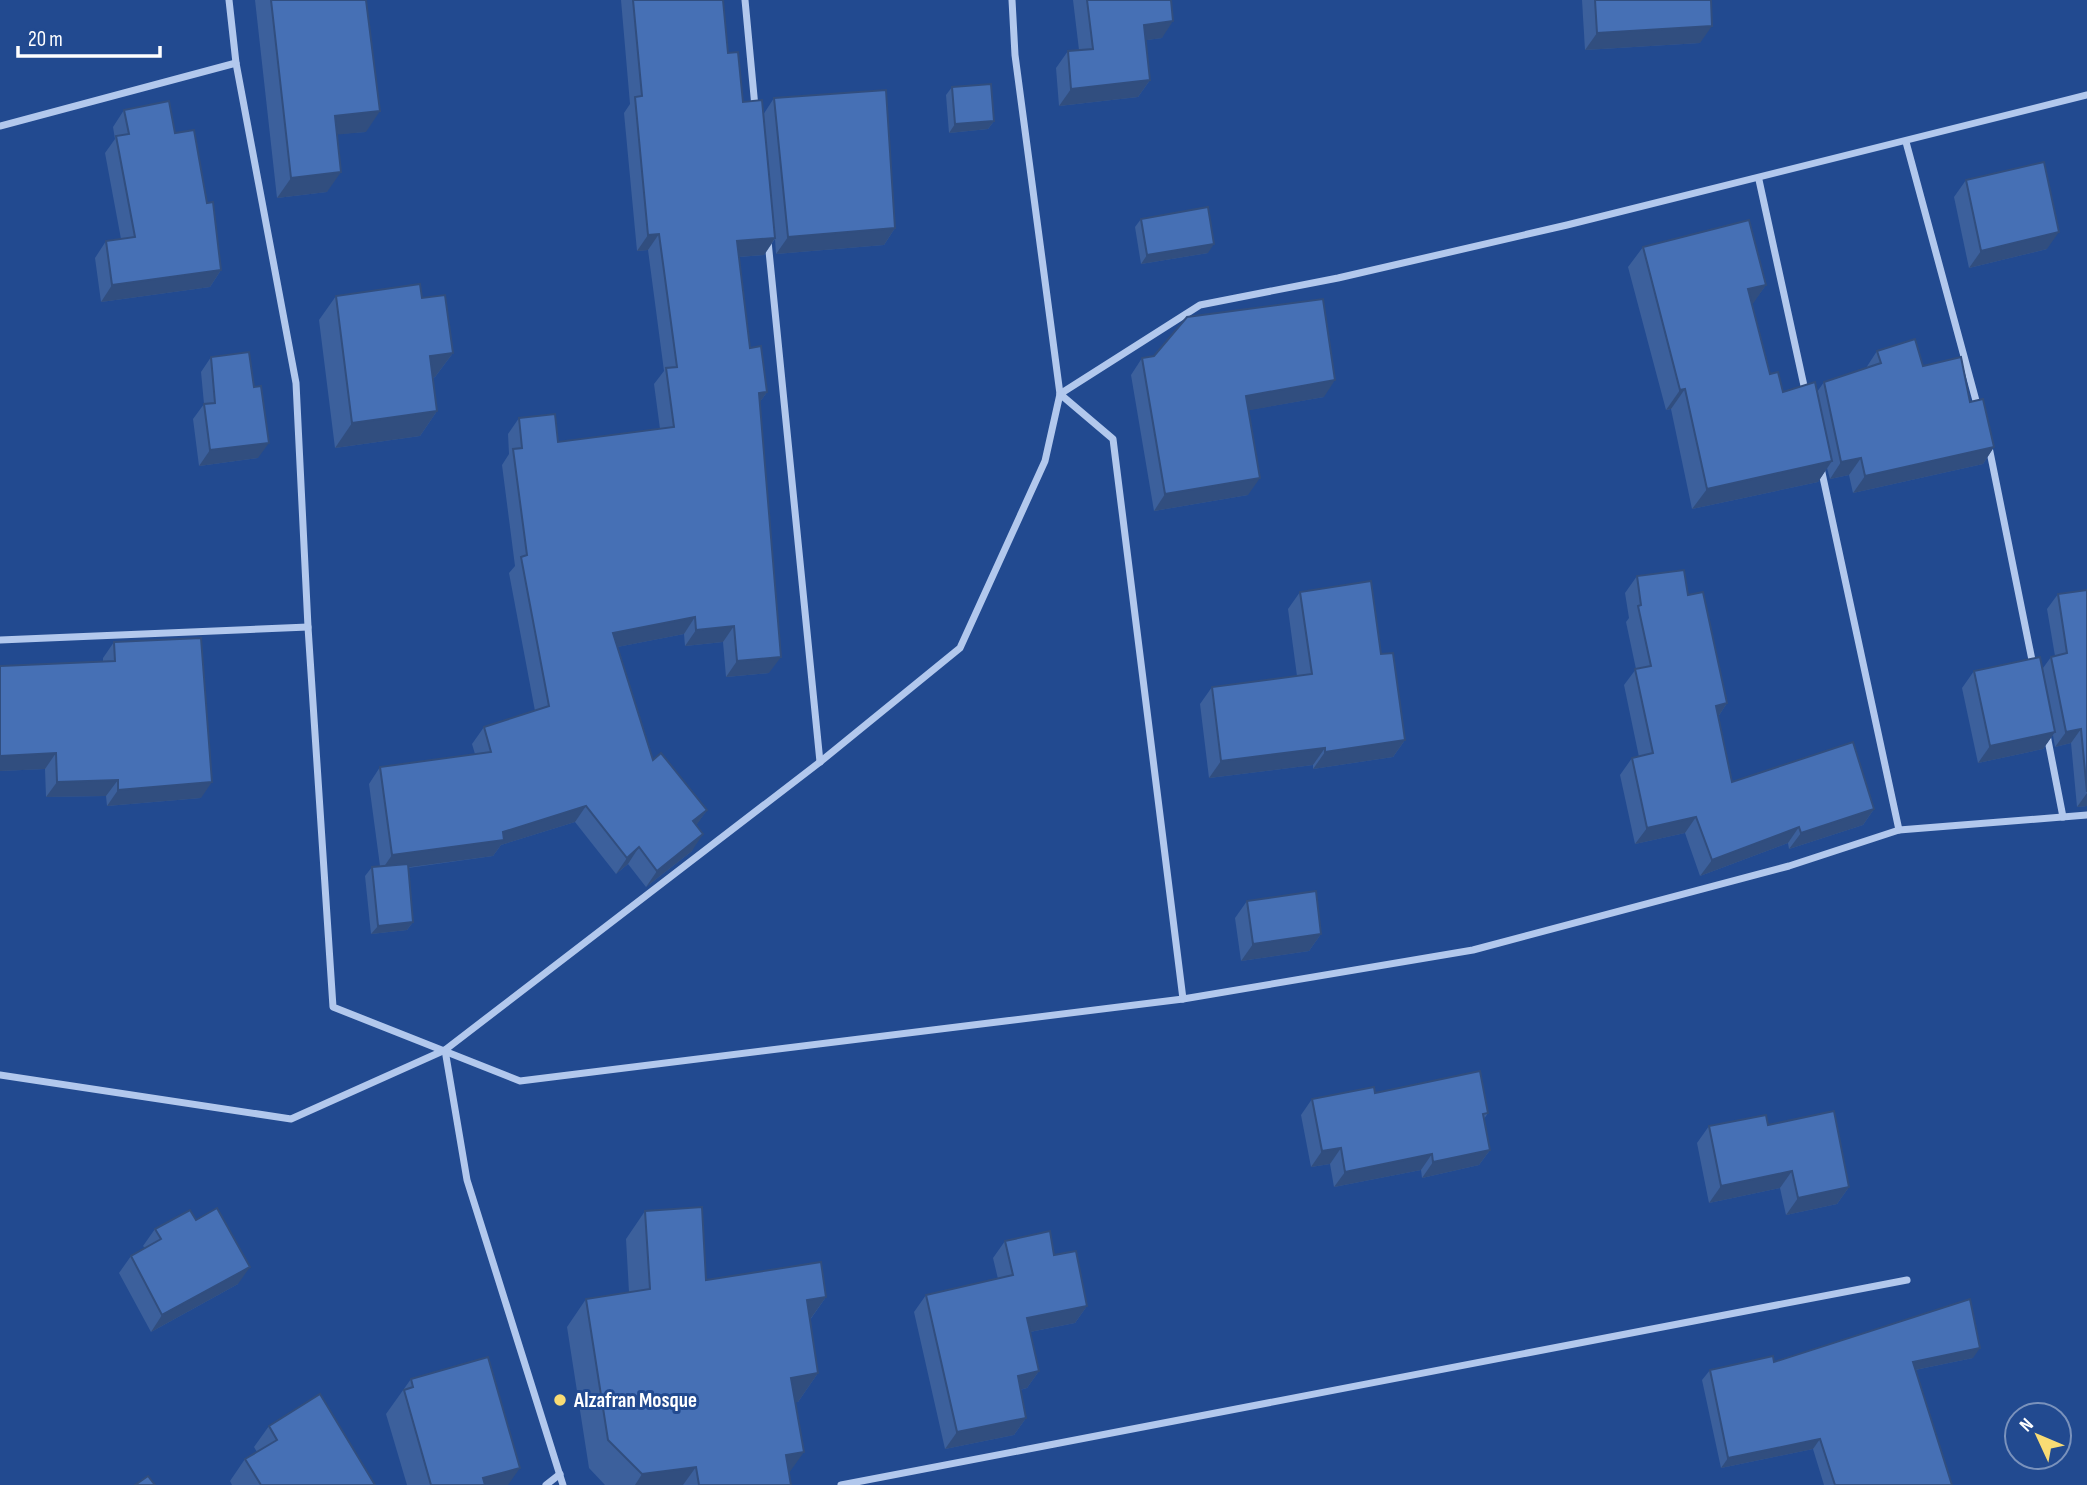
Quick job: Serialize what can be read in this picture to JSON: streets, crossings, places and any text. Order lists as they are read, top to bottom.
{
  "places": ["Alzafran Mosque"],
  "scale_bar": "20 m",
  "north": "top left"
}
